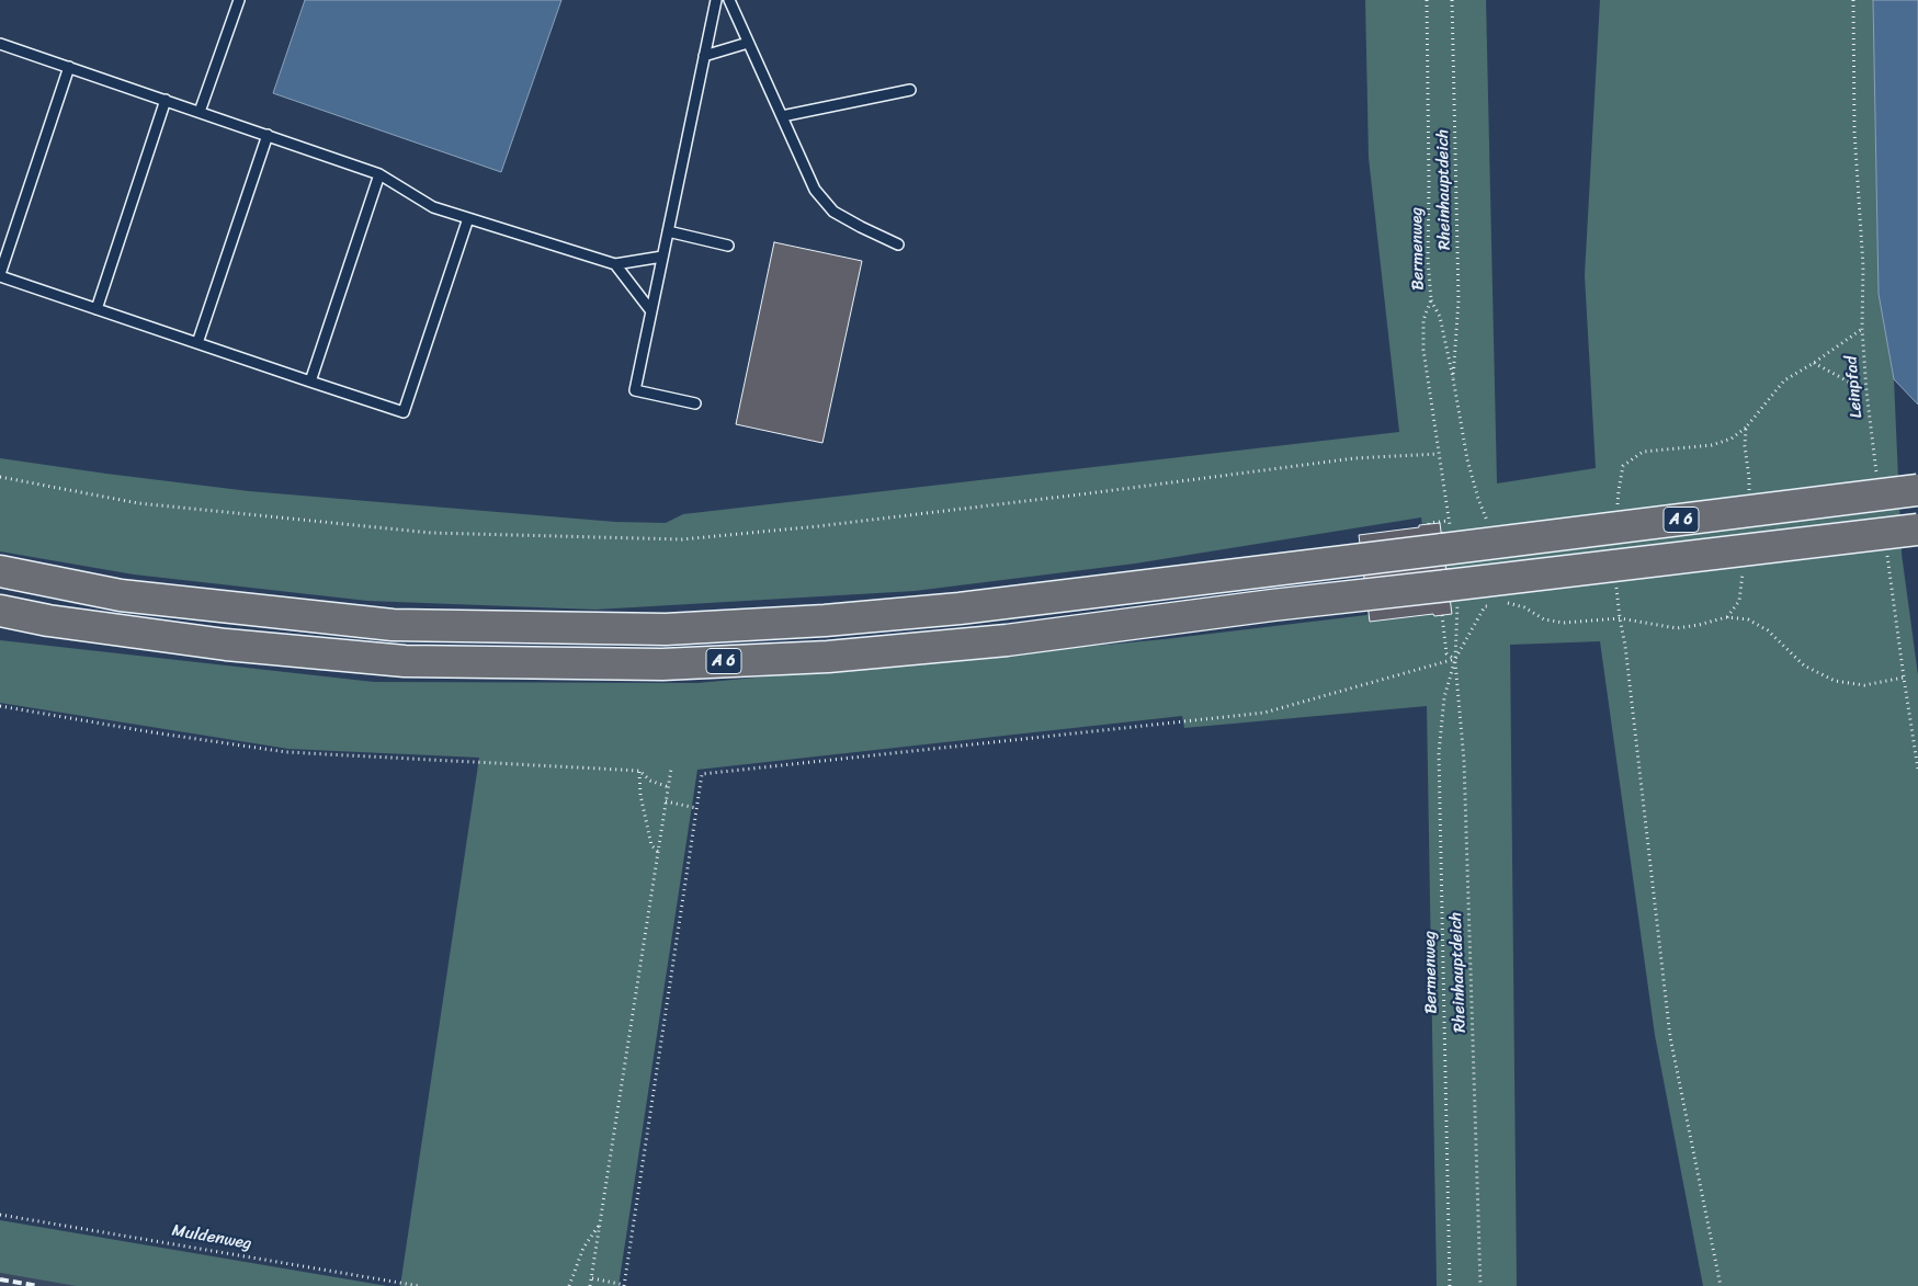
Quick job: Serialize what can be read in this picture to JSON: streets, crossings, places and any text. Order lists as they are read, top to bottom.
{
  "streets": {
    "highway": ["A 6"],
    "path": [
      "Rheinhauptdeich",
      "Bermenweg",
      "Leinpfad",
      "Muldenweg"
    ]
  },
  "crossings": [
    ["Rheinhauptdeich", "Bermenweg"],
    ["Bermenweg", "A 6"]
  ]
}
